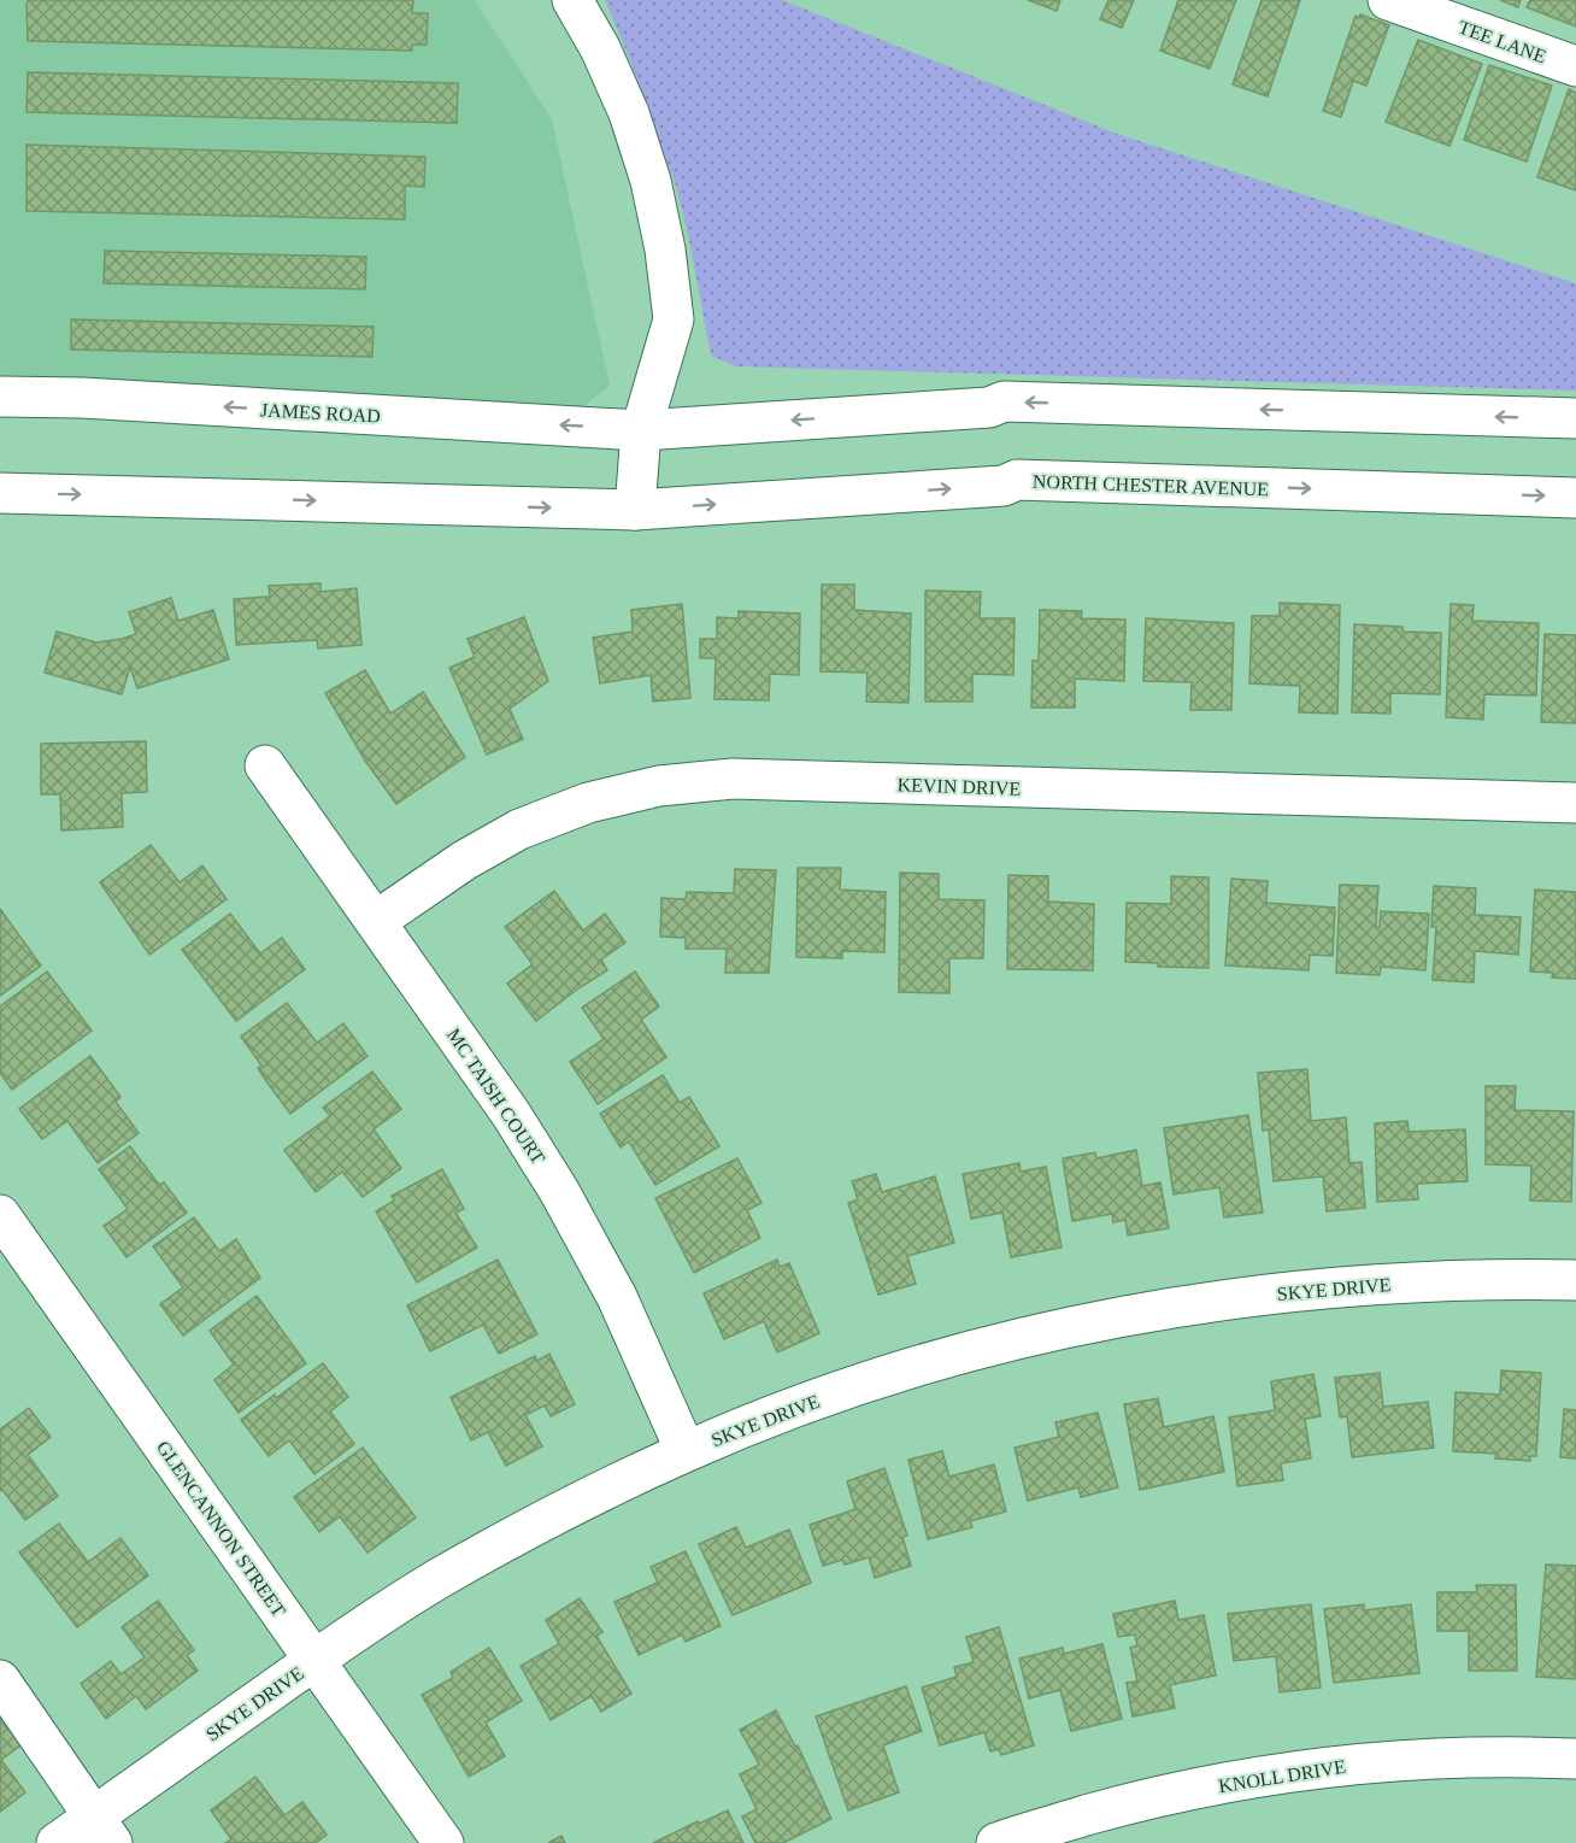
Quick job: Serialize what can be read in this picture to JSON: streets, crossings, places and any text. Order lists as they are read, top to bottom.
{
  "streets": {
    "street": [
      "TEE LANE",
      "JAMES ROAD",
      "NORTH CHESTER AVENUE",
      "KEVIN DRIVE",
      "MC TAISH COURT",
      "SKYE DRIVE",
      "GLENCANNON STREET",
      "KNOLL DRIVE"
    ]
  },
  "crossings": [
    ["KEVIN DRIVE", "MC TAISH COURT"],
    ["MC TAISH COURT", "SKYE DRIVE"],
    ["SKYE DRIVE", "GLENCANNON STREET"]
  ]
}
